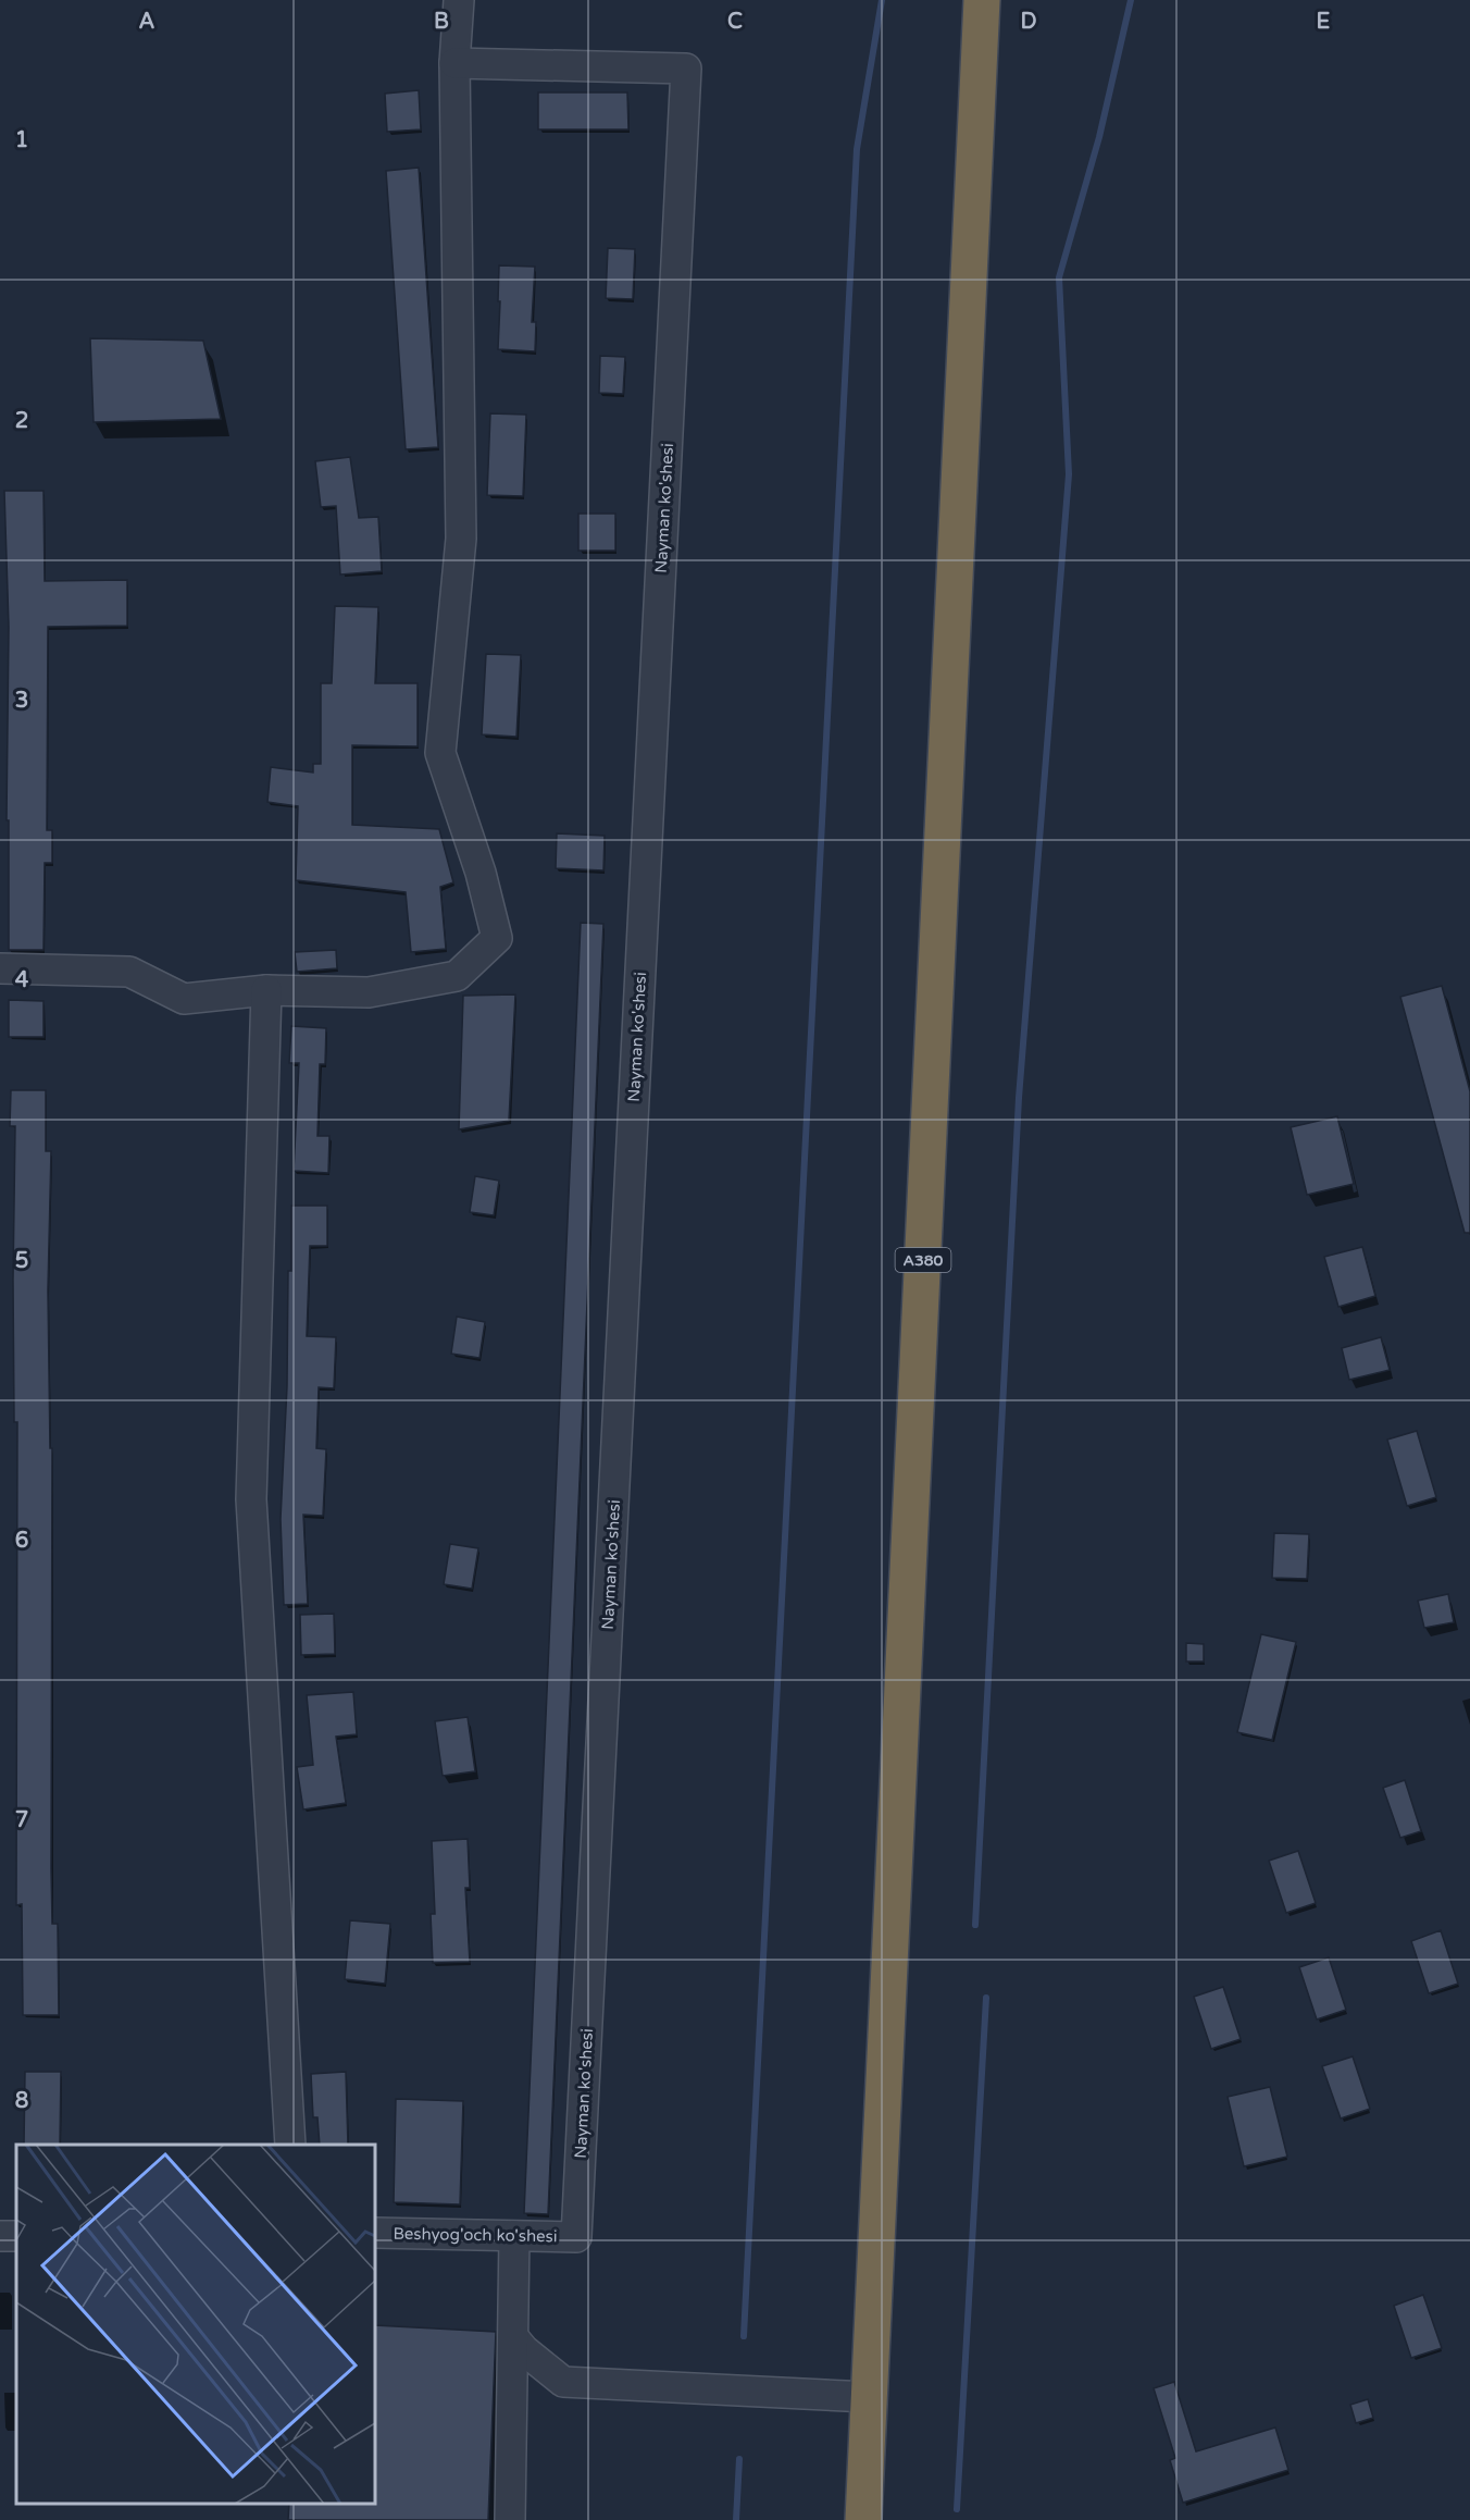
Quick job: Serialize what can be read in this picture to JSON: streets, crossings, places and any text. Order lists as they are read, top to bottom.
{
  "streets": {
    "highway": ["A380"],
    "street": ["Nayman ko'shesi", "Beshyog'och ko'shesi"]
  },
  "crossings": [
    ["Nayman ko'shesi", "Beshyog'och ko'shesi"]
  ],
  "grid": {
    "columns": [
      "A",
      "B",
      "C",
      "D",
      "E"
    ],
    "rows": [
      "1",
      "2",
      "3",
      "4",
      "5",
      "6",
      "7",
      "8"
    ]
  }
}
